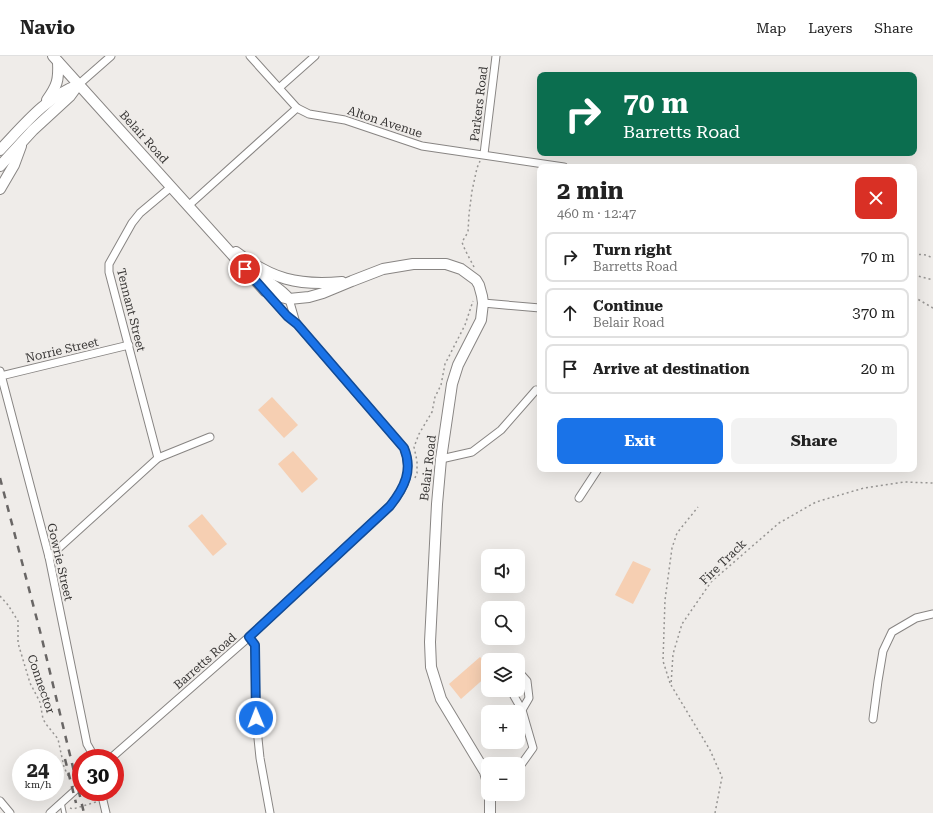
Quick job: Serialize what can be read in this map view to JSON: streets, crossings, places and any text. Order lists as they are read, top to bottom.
{
  "streets": {
    "main road": ["Belair Road"],
    "street": [
      "Parkers Road",
      "Alton Avenue",
      "Tennant Street",
      "Norrie Street",
      "Gowrie Street",
      "Barretts Road"
    ],
    "path": ["Fire Track", "Connector"]
  },
  "crossings": [
    ["Parkers Road", "Alton Avenue"],
    ["Belair Road", "Tennant Street"],
    ["Belair Road", "Barretts Road"],
    ["Tennant Street", "Norrie Street"],
    ["Norrie Street", "Gowrie Street"]
  ],
  "page": {
    "header": "Navio",
    "nav": ["Map", "Layers", "Share"],
    "turn": ["70 m", "Barretts Road"],
    "heading": ["2 min", "460 m · 12:47"],
    "list": [
      {
        "name": "Turn right",
        "note": "Barretts Road",
        "value": "70 m"
      },
      {
        "name": "Continue",
        "note": "Belair Road",
        "value": "370 m"
      },
      {
        "name": "Arrive at destination",
        "value": "20 m"
      }
    ],
    "buttons": ["Exit", "Share"],
    "map_buttons": ["+", "−"],
    "speed": "24 km/h",
    "limit": "30"
  }
}
